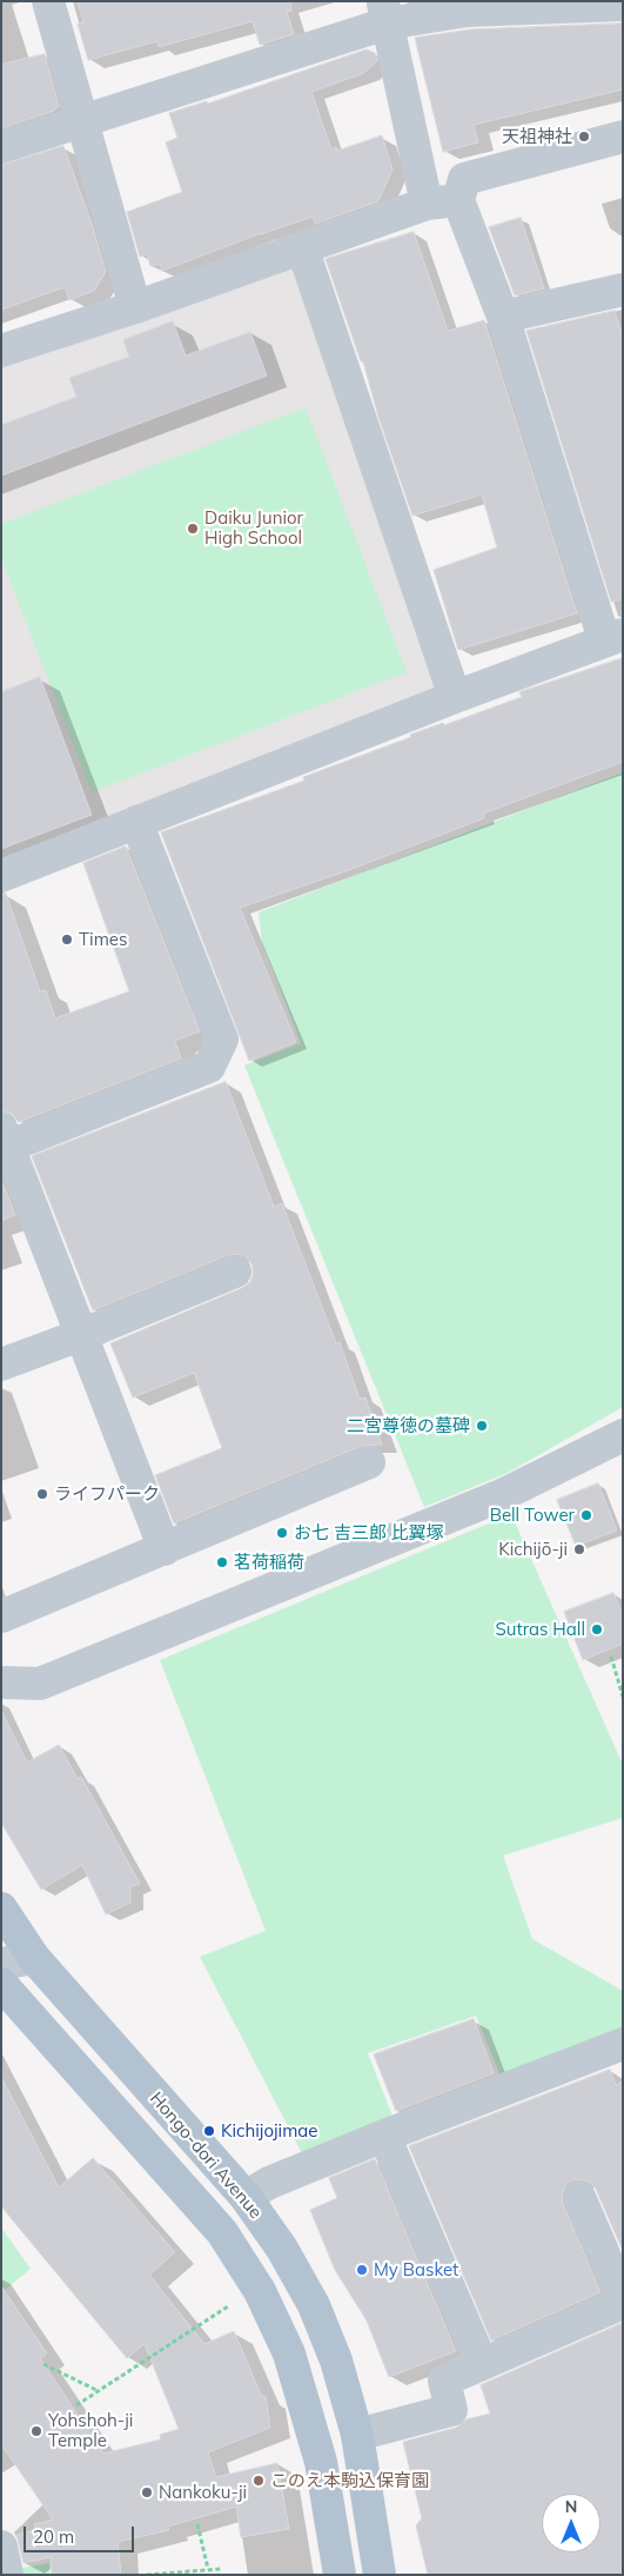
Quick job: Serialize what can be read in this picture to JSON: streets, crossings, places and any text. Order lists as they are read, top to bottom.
{
  "streets": {
    "main road": ["Hongo-dori Avenue"]
  },
  "places": [
    "天祖神社",
    "Daiku Junior High School",
    "Times",
    "二宮尊徳の墓碑",
    "ライフパーク",
    "Bell Tower",
    "お七 吉三郎 比翼塚",
    "Kichijō-ji",
    "茗荷稲荷",
    "Sutras Hall",
    "Kichijojimae",
    "My Basket",
    "Yohshoh-ji Temple",
    "このえ本駒込保育園",
    "Nankoku-ji"
  ],
  "scale_bar": "20 m",
  "north": "top"
}
